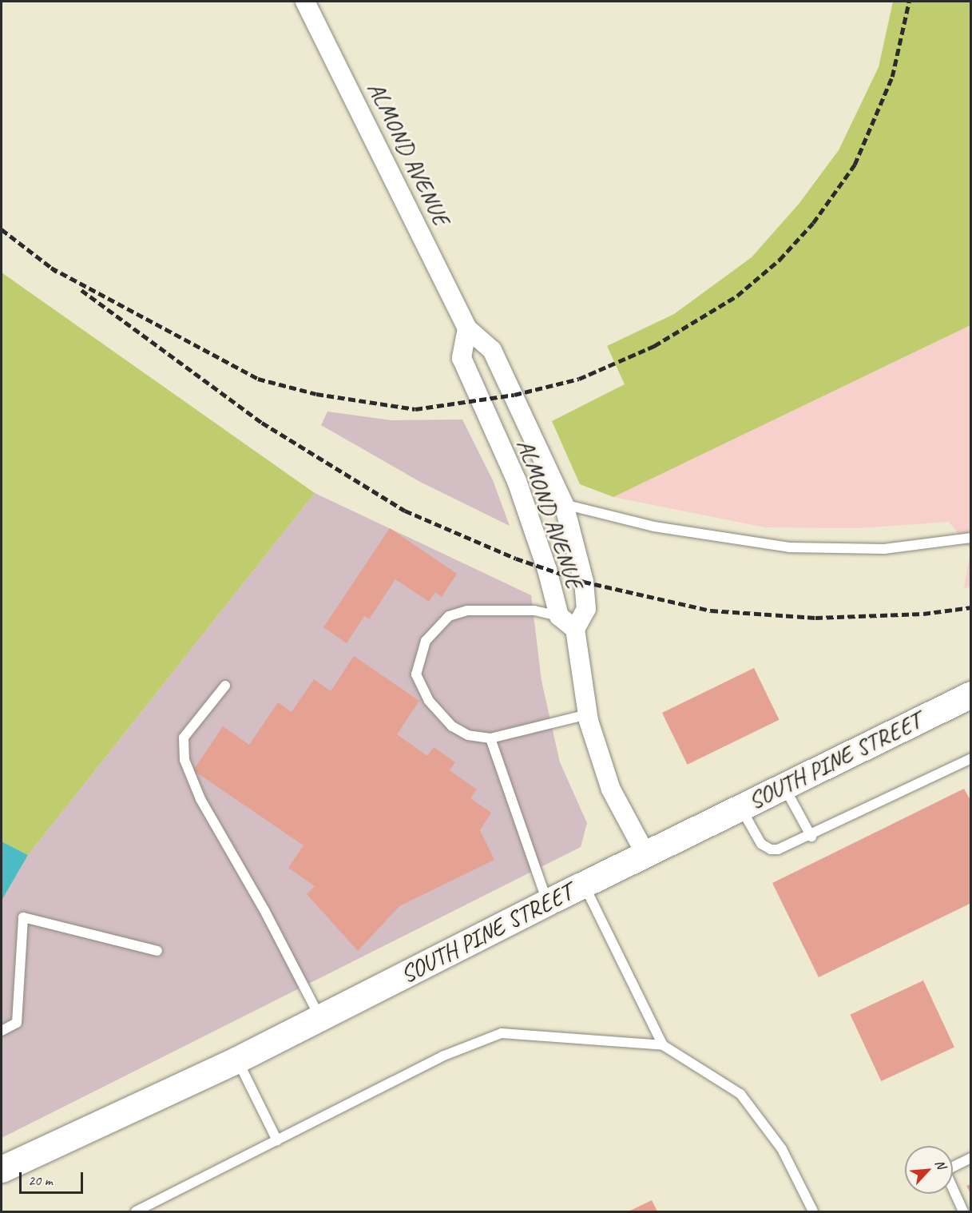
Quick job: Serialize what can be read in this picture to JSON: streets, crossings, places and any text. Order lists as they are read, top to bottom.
{
  "streets": {
    "main road": ["SOUTH PINE STREET"],
    "street": ["ALMOND AVENUE"]
  },
  "scale_bar": "20 m",
  "north": "top right"
}
